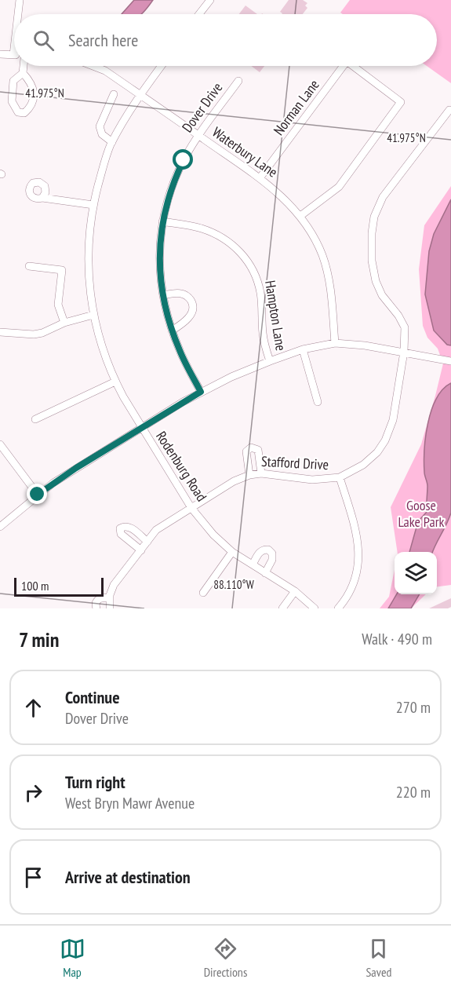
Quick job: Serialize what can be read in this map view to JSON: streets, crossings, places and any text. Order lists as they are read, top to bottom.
{
  "streets": {
    "street": [
      "Dover Drive",
      "Norman Lane",
      "Waterbury Lane",
      "Hampton Lane",
      "Stafford Drive",
      "Rodenburg Road"
    ]
  },
  "crossings": [
    ["Dover Drive", "Waterbury Lane"],
    ["Dover Drive", "Hampton Lane"],
    ["Norman Lane", "Waterbury Lane"],
    ["Waterbury Lane", "Rodenburg Road"],
    ["Stafford Drive", "Rodenburg Road"]
  ],
  "parks": ["Goose Lake Park"],
  "scale_bar": "100 m",
  "page": {
    "search": "Search here",
    "scale": "100 m",
    "heading": ["7 min", "Walk · 490 m"],
    "list": [
      ["Continue", "Dover Drive", "270 m"],
      ["Turn right", "West Bryn Mawr Avenue", "220 m"],
      "Arrive at destination"
    ],
    "nav": ["Map", "Directions", "Saved"]
  },
  "coordinates": ["41.975°N", "88.110°W"]
}
